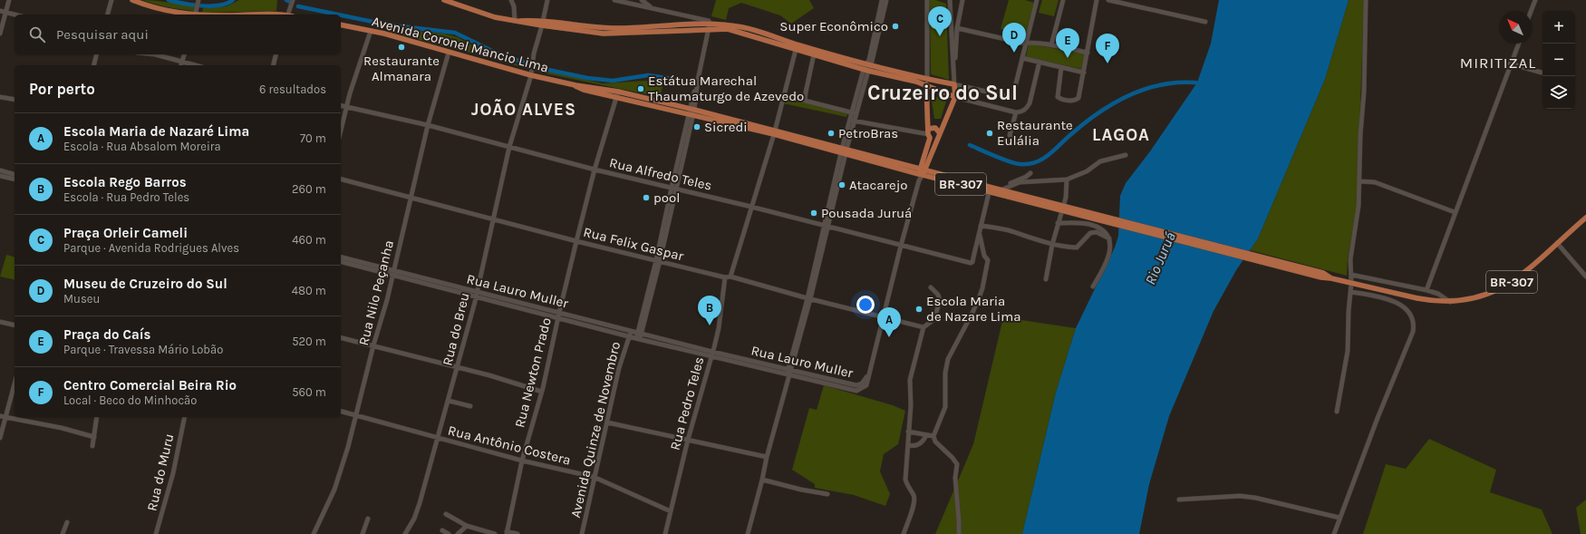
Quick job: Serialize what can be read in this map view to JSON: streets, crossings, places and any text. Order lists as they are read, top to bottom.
{
  "streets": {
    "main road": ["Avenida Coronel Mancio Lima", "BR-307"],
    "street": [
      "Rua Alfredo Teles",
      "Rua Felix Gaspar",
      "Rua Lauro Muller",
      "Rua Nilo Peçanha",
      "Rua do Breu",
      "Rua Newton Prado",
      "Rua Pedro Teles",
      "Avenida Quinze de Novembro",
      "Rua Antônio Costera",
      "Rua do Muru"
    ]
  },
  "crossings": [
    ["Avenida Coronel Mancio Lima", "BR-307"],
    ["Avenida Coronel Mancio Lima", "Rua Nilo Peçanha"],
    ["Avenida Coronel Mancio Lima", "Rua do Breu"],
    ["Avenida Coronel Mancio Lima", "Rua Newton Prado"],
    ["Avenida Coronel Mancio Lima", "Avenida Quinze de Novembro"],
    ["Rua Alfredo Teles", "Rua Nilo Peçanha"],
    ["Rua Alfredo Teles", "Rua do Breu"],
    ["Rua Alfredo Teles", "Rua Newton Prado"],
    ["Rua Alfredo Teles", "Avenida Quinze de Novembro"],
    ["Rua Felix Gaspar", "Rua Nilo Peçanha"],
    ["Rua Felix Gaspar", "Rua do Breu"],
    ["Rua Felix Gaspar", "Rua Newton Prado"],
    ["Rua Felix Gaspar", "Rua Pedro Teles"],
    ["Rua Felix Gaspar", "Avenida Quinze de Novembro"],
    ["Rua Lauro Muller", "Rua Nilo Peçanha"],
    ["Rua Lauro Muller", "Rua do Breu"],
    ["Rua Lauro Muller", "Rua Newton Prado"],
    ["Rua Lauro Muller", "Rua Pedro Teles"],
    ["Rua Lauro Muller", "Avenida Quinze de Novembro"],
    ["Rua Nilo Peçanha", "Rua Antônio Costera"],
    ["Rua do Breu", "Rua Antônio Costera"],
    ["Rua Newton Prado", "Rua Antônio Costera"],
    ["Rua Pedro Teles", "Rua Antônio Costera"],
    ["Avenida Quinze de Novembro", "Rua Antônio Costera"]
  ],
  "districts": [
    "MIRITIZAL",
    "Cruzeiro do Sul",
    "JOÃO ALVES",
    "LAGOA"
  ],
  "water": ["Rio Juruá"],
  "places": [
    "Super Econômico",
    "Restaurante Almanara",
    "Estátua Marechal Thaumaturgo de Azevedo",
    "Sicredi",
    "PetroBras",
    "Restaurante Eulália",
    "Atacarejo",
    "pool",
    "Pousada Juruá",
    "Escola Maria de Nazare Lima"
  ],
  "north": "top left",
  "page": {
    "pins": [
      "C",
      "D",
      "E",
      "F",
      "B",
      "A"
    ],
    "map_buttons": ["+", "−"],
    "search": "Pesquisar aqui",
    "heading": ["Por perto", "6 resultados"],
    "list": [
      {
        "mark": "A",
        "name": "Escola Maria de Nazaré Lima",
        "note": "Escola · Rua Absalom Moreira",
        "value": "70 m"
      },
      {
        "mark": "B",
        "name": "Escola Rego Barros",
        "note": "Escola · Rua Pedro Teles",
        "value": "260 m"
      },
      {
        "mark": "C",
        "name": "Praça Orleir Cameli",
        "note": "Parque · Avenida Rodrigues Alves",
        "value": "460 m"
      },
      {
        "mark": "D",
        "name": "Museu de Cruzeiro do Sul",
        "note": "Museu",
        "value": "480 m"
      },
      {
        "mark": "E",
        "name": "Praça do Caís",
        "note": "Parque · Travessa Mário Lobão",
        "value": "520 m"
      },
      {
        "mark": "F",
        "name": "Centro Comercial Beira Rio",
        "note": "Local · Beco do Minhocão",
        "value": "560 m"
      }
    ]
  }
}
